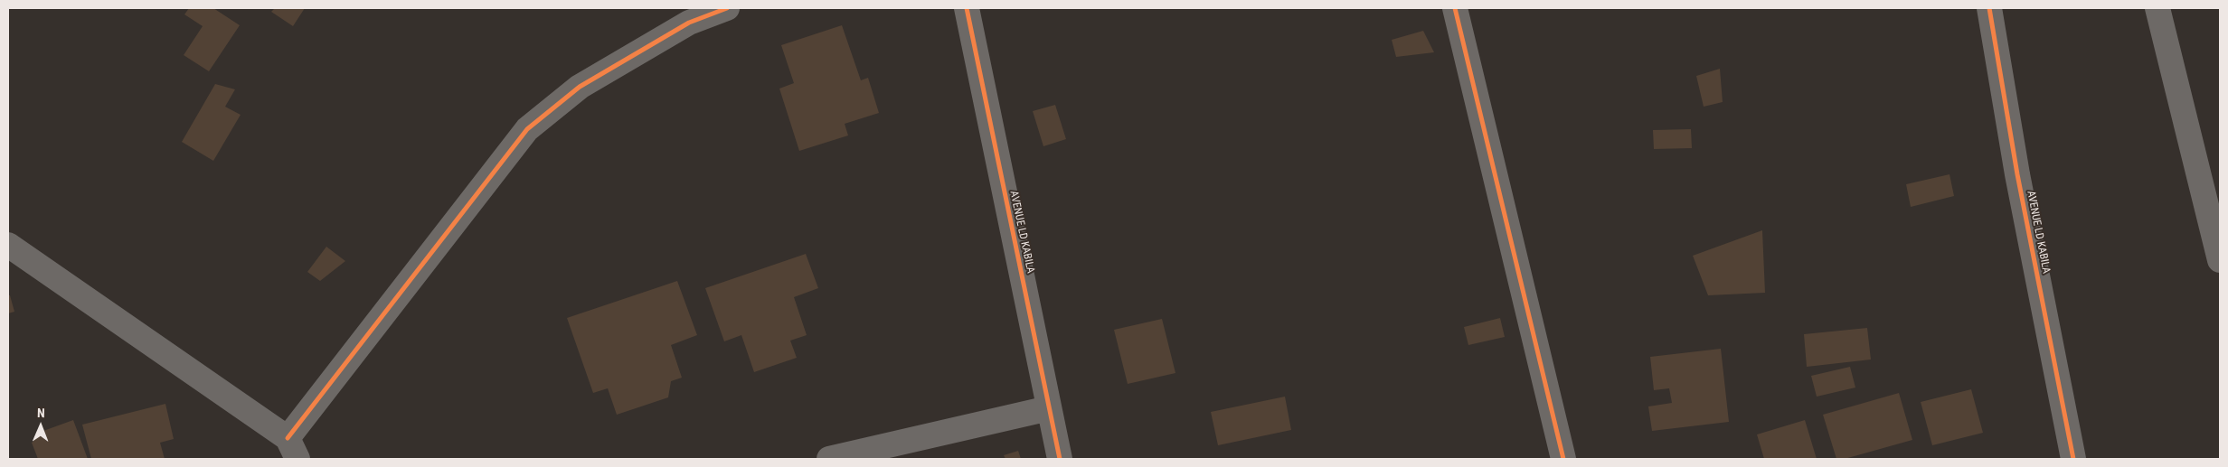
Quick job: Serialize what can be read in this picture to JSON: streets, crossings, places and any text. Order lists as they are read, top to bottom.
{
  "streets": {
    "street": ["AVENUE LD KABILA"]
  },
  "north": "top"
}
